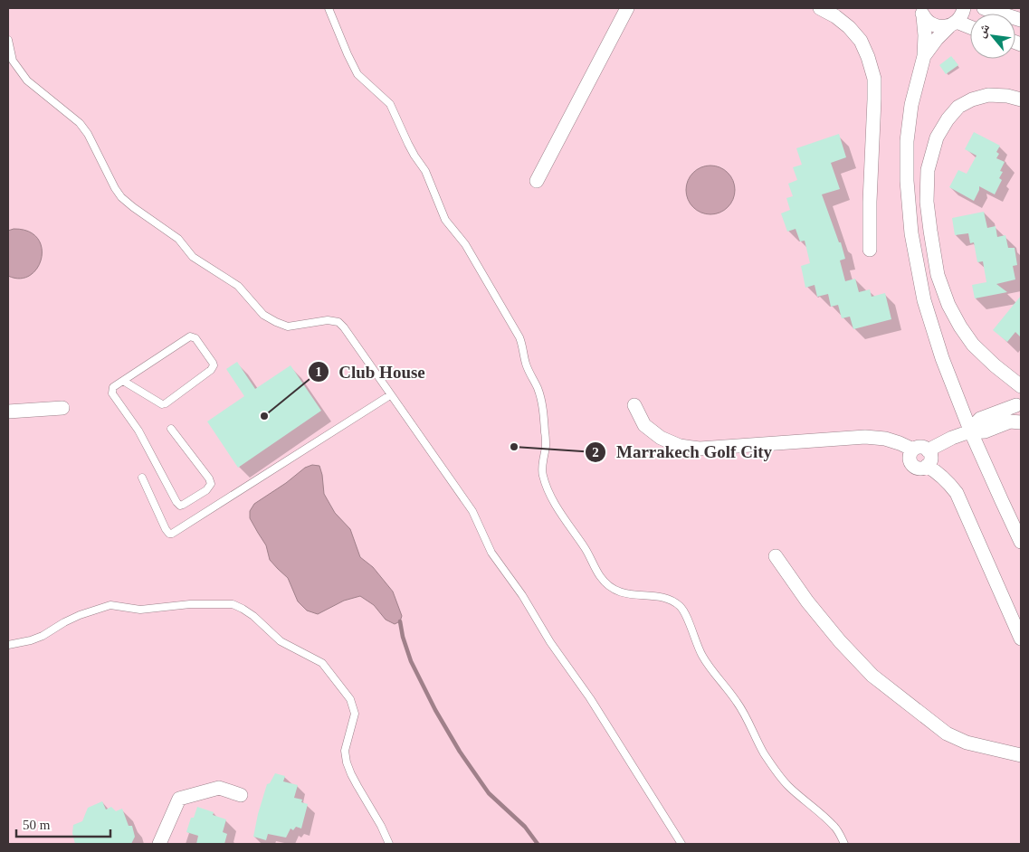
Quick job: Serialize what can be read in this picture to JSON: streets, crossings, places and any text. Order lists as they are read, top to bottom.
{
  "places": ["Club House", "Marrakech Golf City"],
  "scale_bar": "50 m",
  "north": "top left"
}
